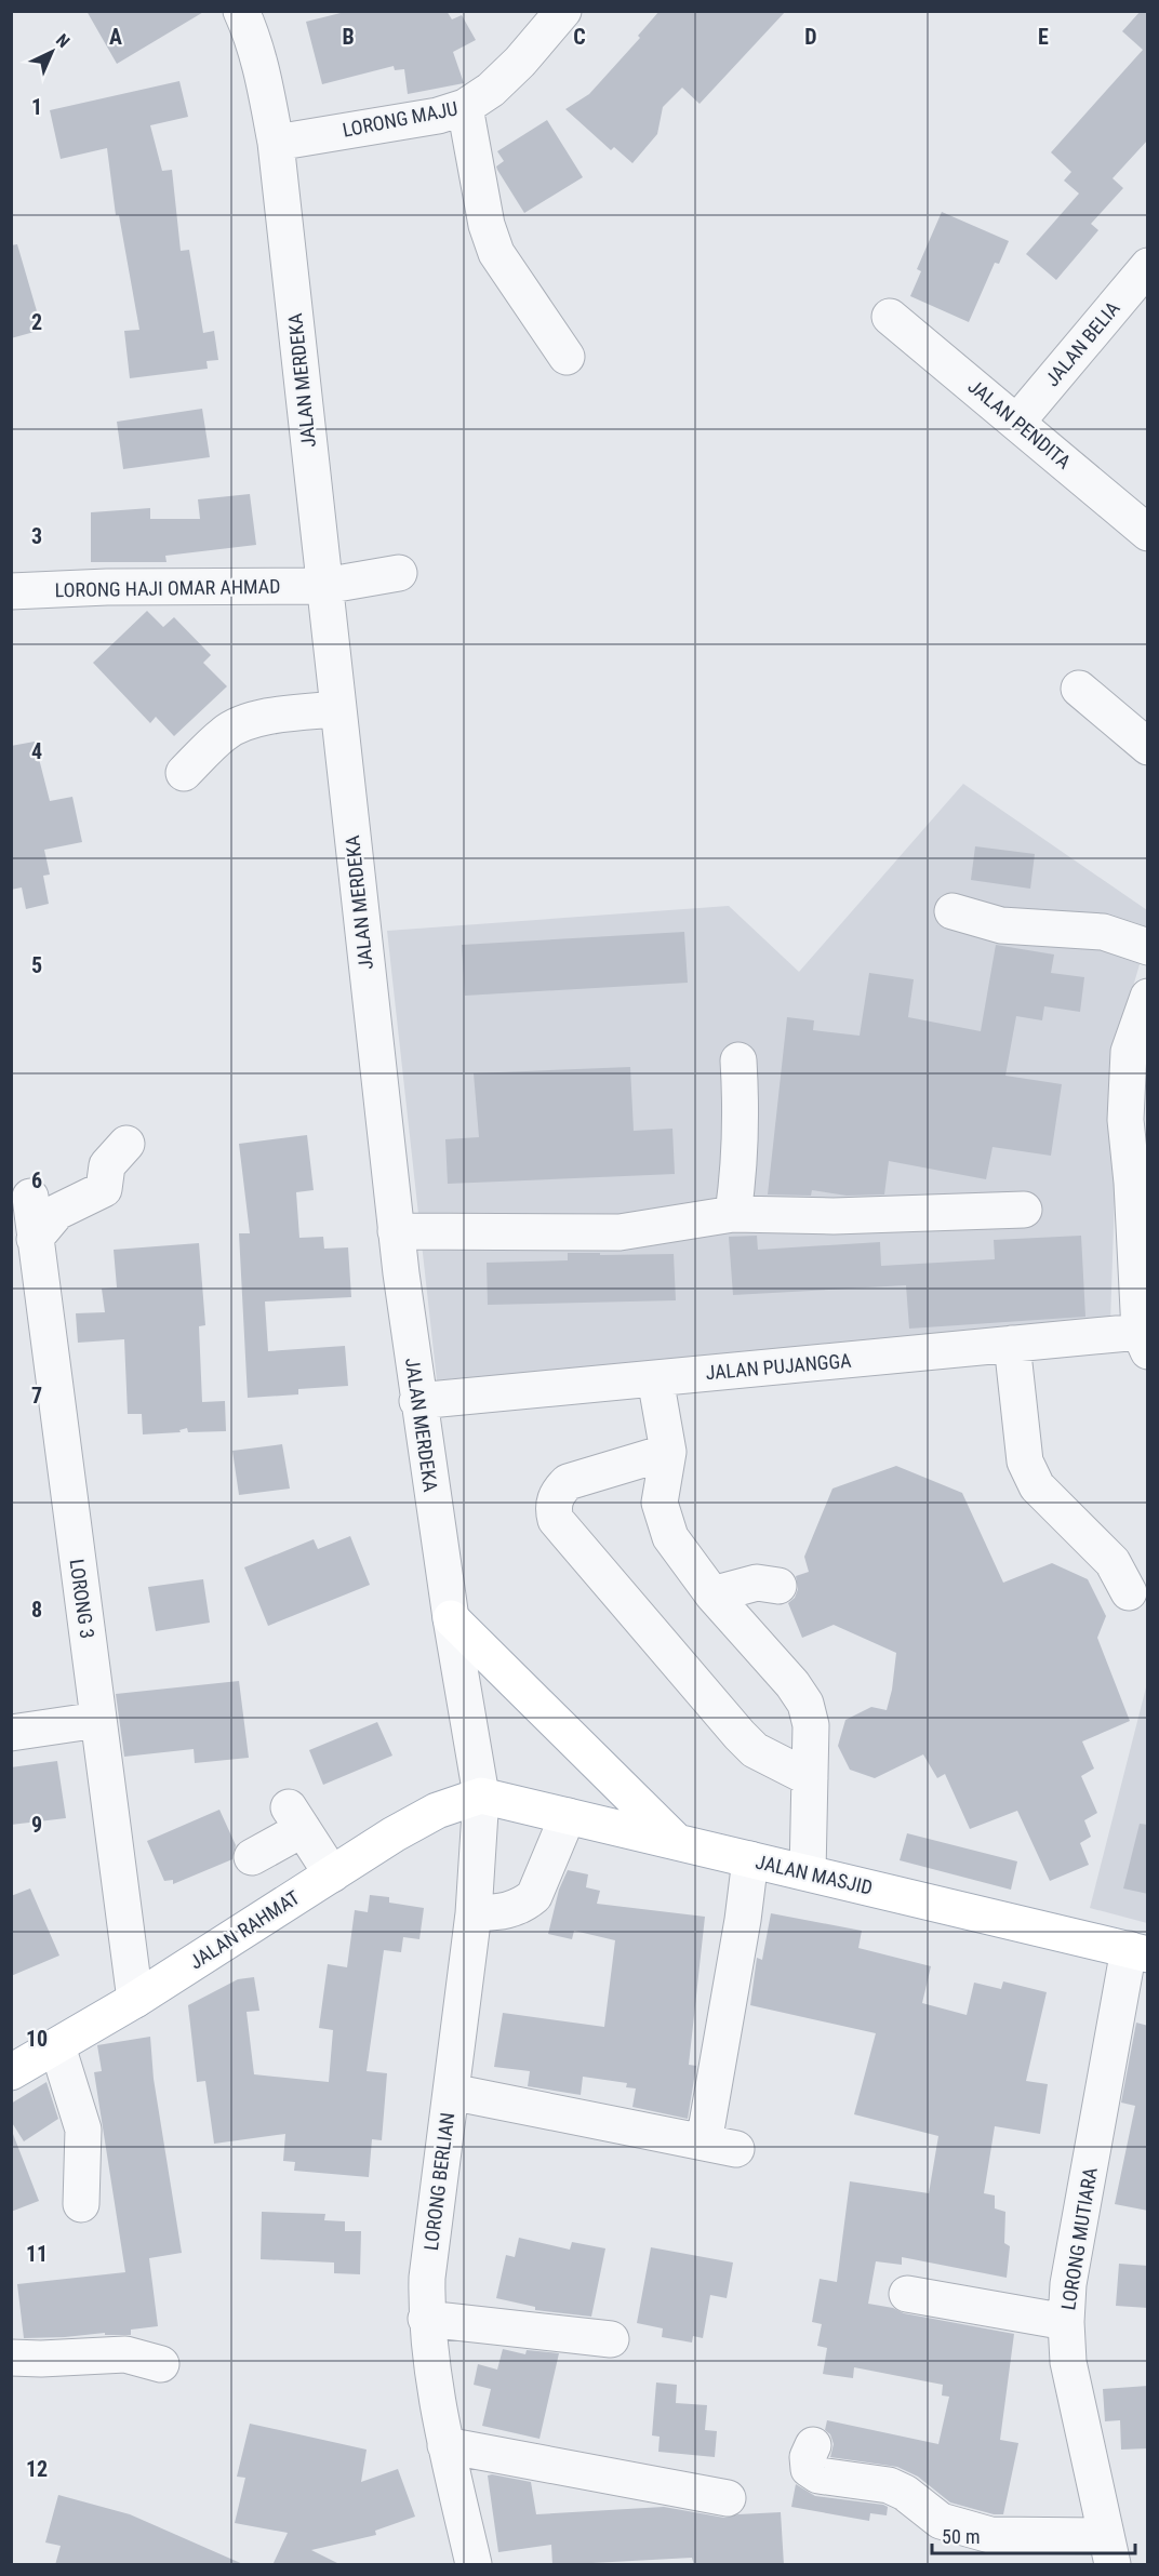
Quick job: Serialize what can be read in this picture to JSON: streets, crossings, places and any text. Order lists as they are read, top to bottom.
{
  "streets": {
    "main road": ["JALAN MASJID", "JALAN RAHMAT"],
    "street": [
      "LORONG MAJU",
      "JALAN BELIA",
      "JALAN MERDEKA",
      "JALAN PENDITA",
      "LORONG HAJI OMAR AHMAD",
      "JALAN PUJANGGA",
      "LORONG 3",
      "LORONG BERLIAN",
      "LORONG MUTIARA"
    ]
  },
  "crossings": [
    ["LORONG MAJU", "JALAN MERDEKA"],
    ["JALAN BELIA", "JALAN PENDITA"],
    ["JALAN MERDEKA", "LORONG HAJI OMAR AHMAD"],
    ["JALAN MERDEKA", "JALAN PUJANGGA"],
    ["JALAN MERDEKA", "JALAN MASJID"],
    ["JALAN MERDEKA", "JALAN RAHMAT"],
    ["JALAN MERDEKA", "LORONG BERLIAN"],
    ["LORONG 3", "JALAN RAHMAT"],
    ["JALAN MASJID", "JALAN RAHMAT"],
    ["JALAN MASJID", "LORONG BERLIAN"],
    ["JALAN MASJID", "LORONG MUTIARA"],
    ["JALAN RAHMAT", "LORONG BERLIAN"]
  ],
  "scale_bar": "50 m",
  "north": "top right",
  "grid": {
    "columns": [
      "A",
      "B",
      "C",
      "D",
      "E"
    ],
    "rows": [
      "1",
      "2",
      "3",
      "4",
      "5",
      "6",
      "7",
      "8",
      "9",
      "10",
      "11",
      "12"
    ]
  }
}
